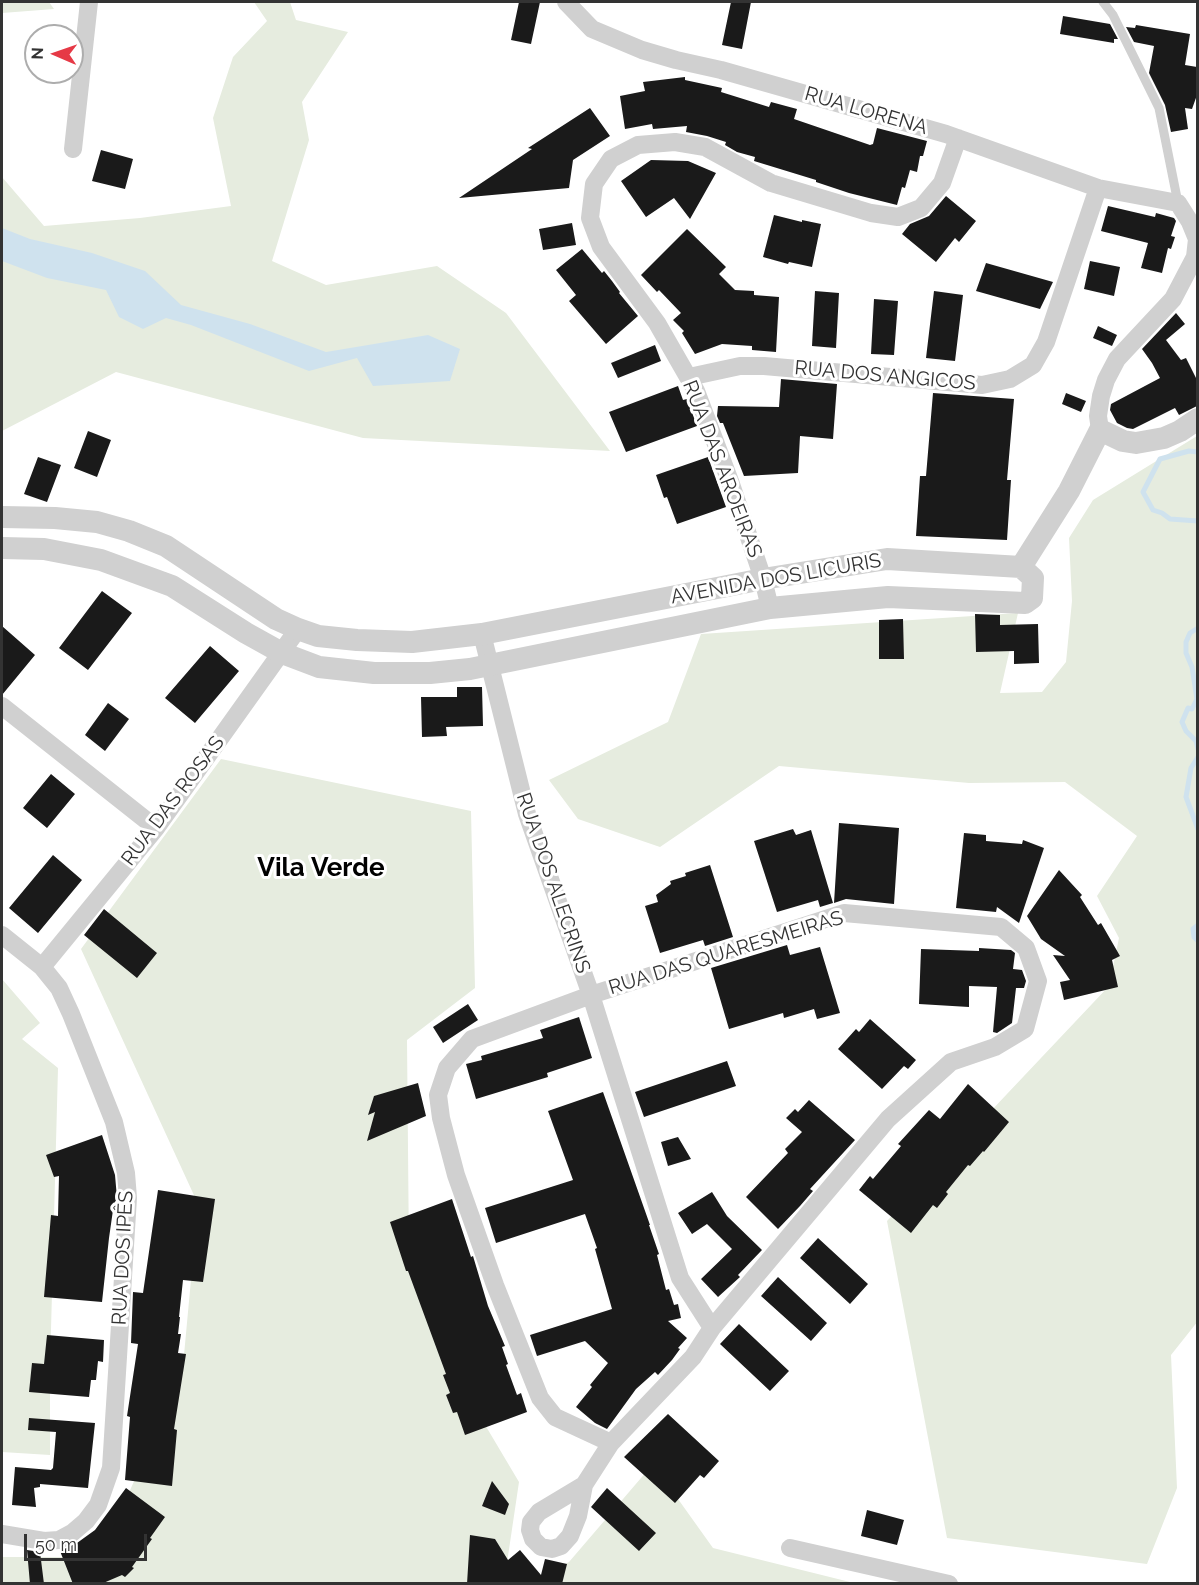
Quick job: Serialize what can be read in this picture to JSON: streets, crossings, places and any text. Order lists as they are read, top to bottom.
{
  "streets": {
    "street": [
      "RUA LORENA",
      "RUA DOS ANGICOS",
      "RUA DAS AROEIRAS",
      "AVENIDA DOS LICURIS",
      "RUA DAS ROSAS",
      "RUA DOS ALECRINS",
      "RUA DAS QUARESMEIRAS",
      "RUA DOS IPÊS"
    ]
  },
  "crossings": [
    ["RUA LORENA", "RUA DOS ANGICOS"],
    ["RUA LORENA", "RUA DAS AROEIRAS"],
    ["RUA DOS ANGICOS", "RUA DAS AROEIRAS"],
    ["RUA DAS AROEIRAS", "AVENIDA DOS LICURIS"],
    ["AVENIDA DOS LICURIS", "RUA DAS ROSAS"],
    ["AVENIDA DOS LICURIS", "RUA DOS ALECRINS"],
    ["RUA DAS ROSAS", "RUA DOS IPÊS"],
    ["RUA DOS ALECRINS", "RUA DAS QUARESMEIRAS"]
  ],
  "districts": ["Vila Verde"],
  "scale_bar": "50 m",
  "north": "left"
}
